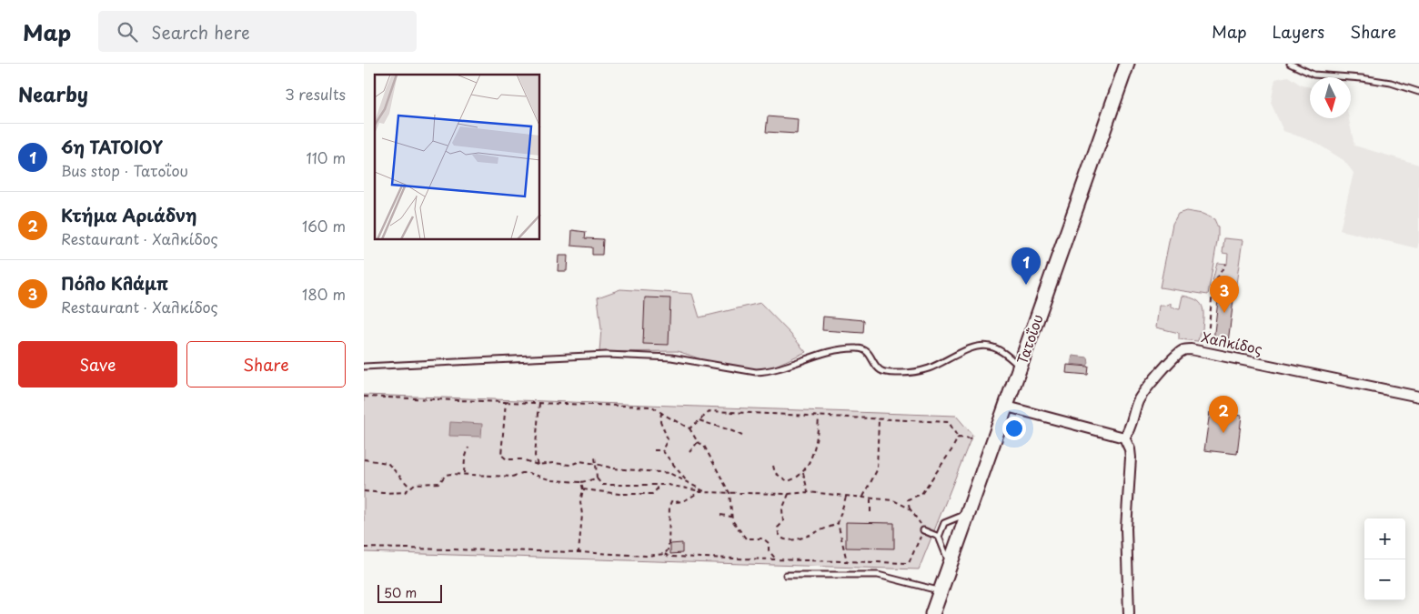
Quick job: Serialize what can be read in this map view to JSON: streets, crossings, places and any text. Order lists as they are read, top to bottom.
{
  "streets": {
    "street": ["Τατοΐου", "Χαλκίδος"]
  },
  "scale_bar": "50 m",
  "north": "bottom",
  "page": {
    "header": "Map",
    "search": "Search here",
    "nav": ["Map", "Layers", "Share"],
    "heading": ["Nearby", "3 results"],
    "list": [
      {
        "mark": "1",
        "name": "6η ΤΑΤΟΙΟΥ",
        "note": "Bus stop · Τατοΐου",
        "value": "110 m"
      },
      {
        "mark": "2",
        "name": "Κτήμα Αριάδνη",
        "note": "Restaurant · Χαλκίδος",
        "value": "160 m"
      },
      {
        "mark": "3",
        "name": "Πόλο Κλάμπ",
        "note": "Restaurant · Χαλκίδος",
        "value": "180 m"
      }
    ],
    "pins": ["1", "3", "2"],
    "buttons": ["Save", "Share"],
    "map_buttons": ["+", "−"],
    "scale": "50 m"
  }
}
